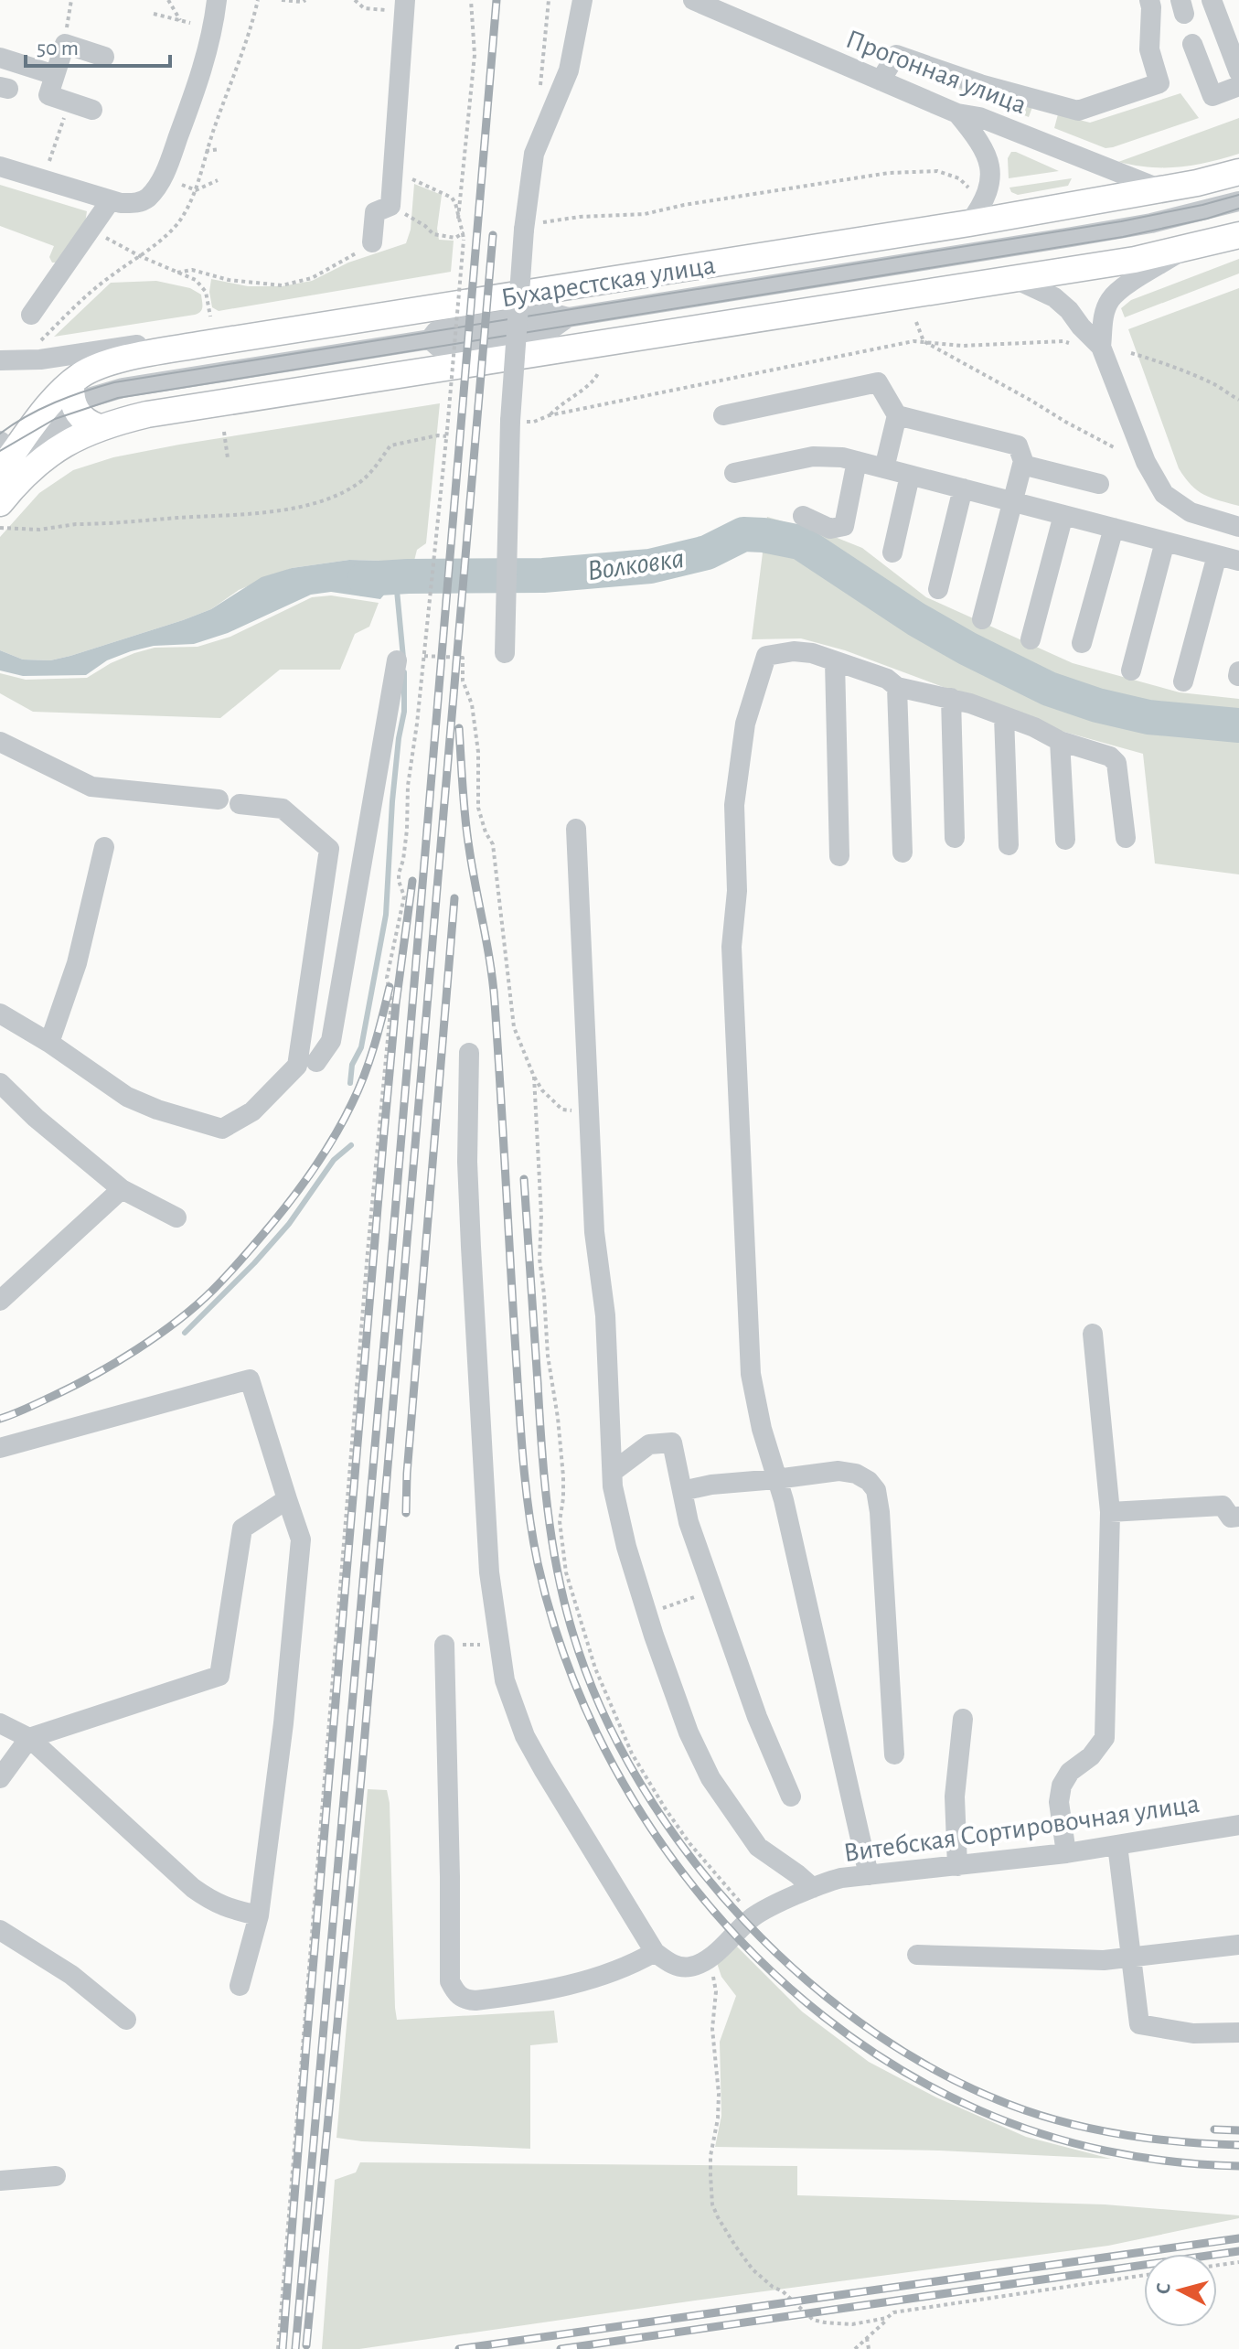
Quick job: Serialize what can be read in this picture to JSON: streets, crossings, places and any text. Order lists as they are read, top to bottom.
{
  "streets": {
    "main road": ["Бухарестская улица"],
    "street": ["Прогонная улица", "Витебская Сортировочная улица"]
  },
  "crossings": [
    ["Прогонная улица", "Бухарестская улица"]
  ],
  "water": ["Волковка"],
  "scale_bar": "50 m",
  "north": "left"
}
